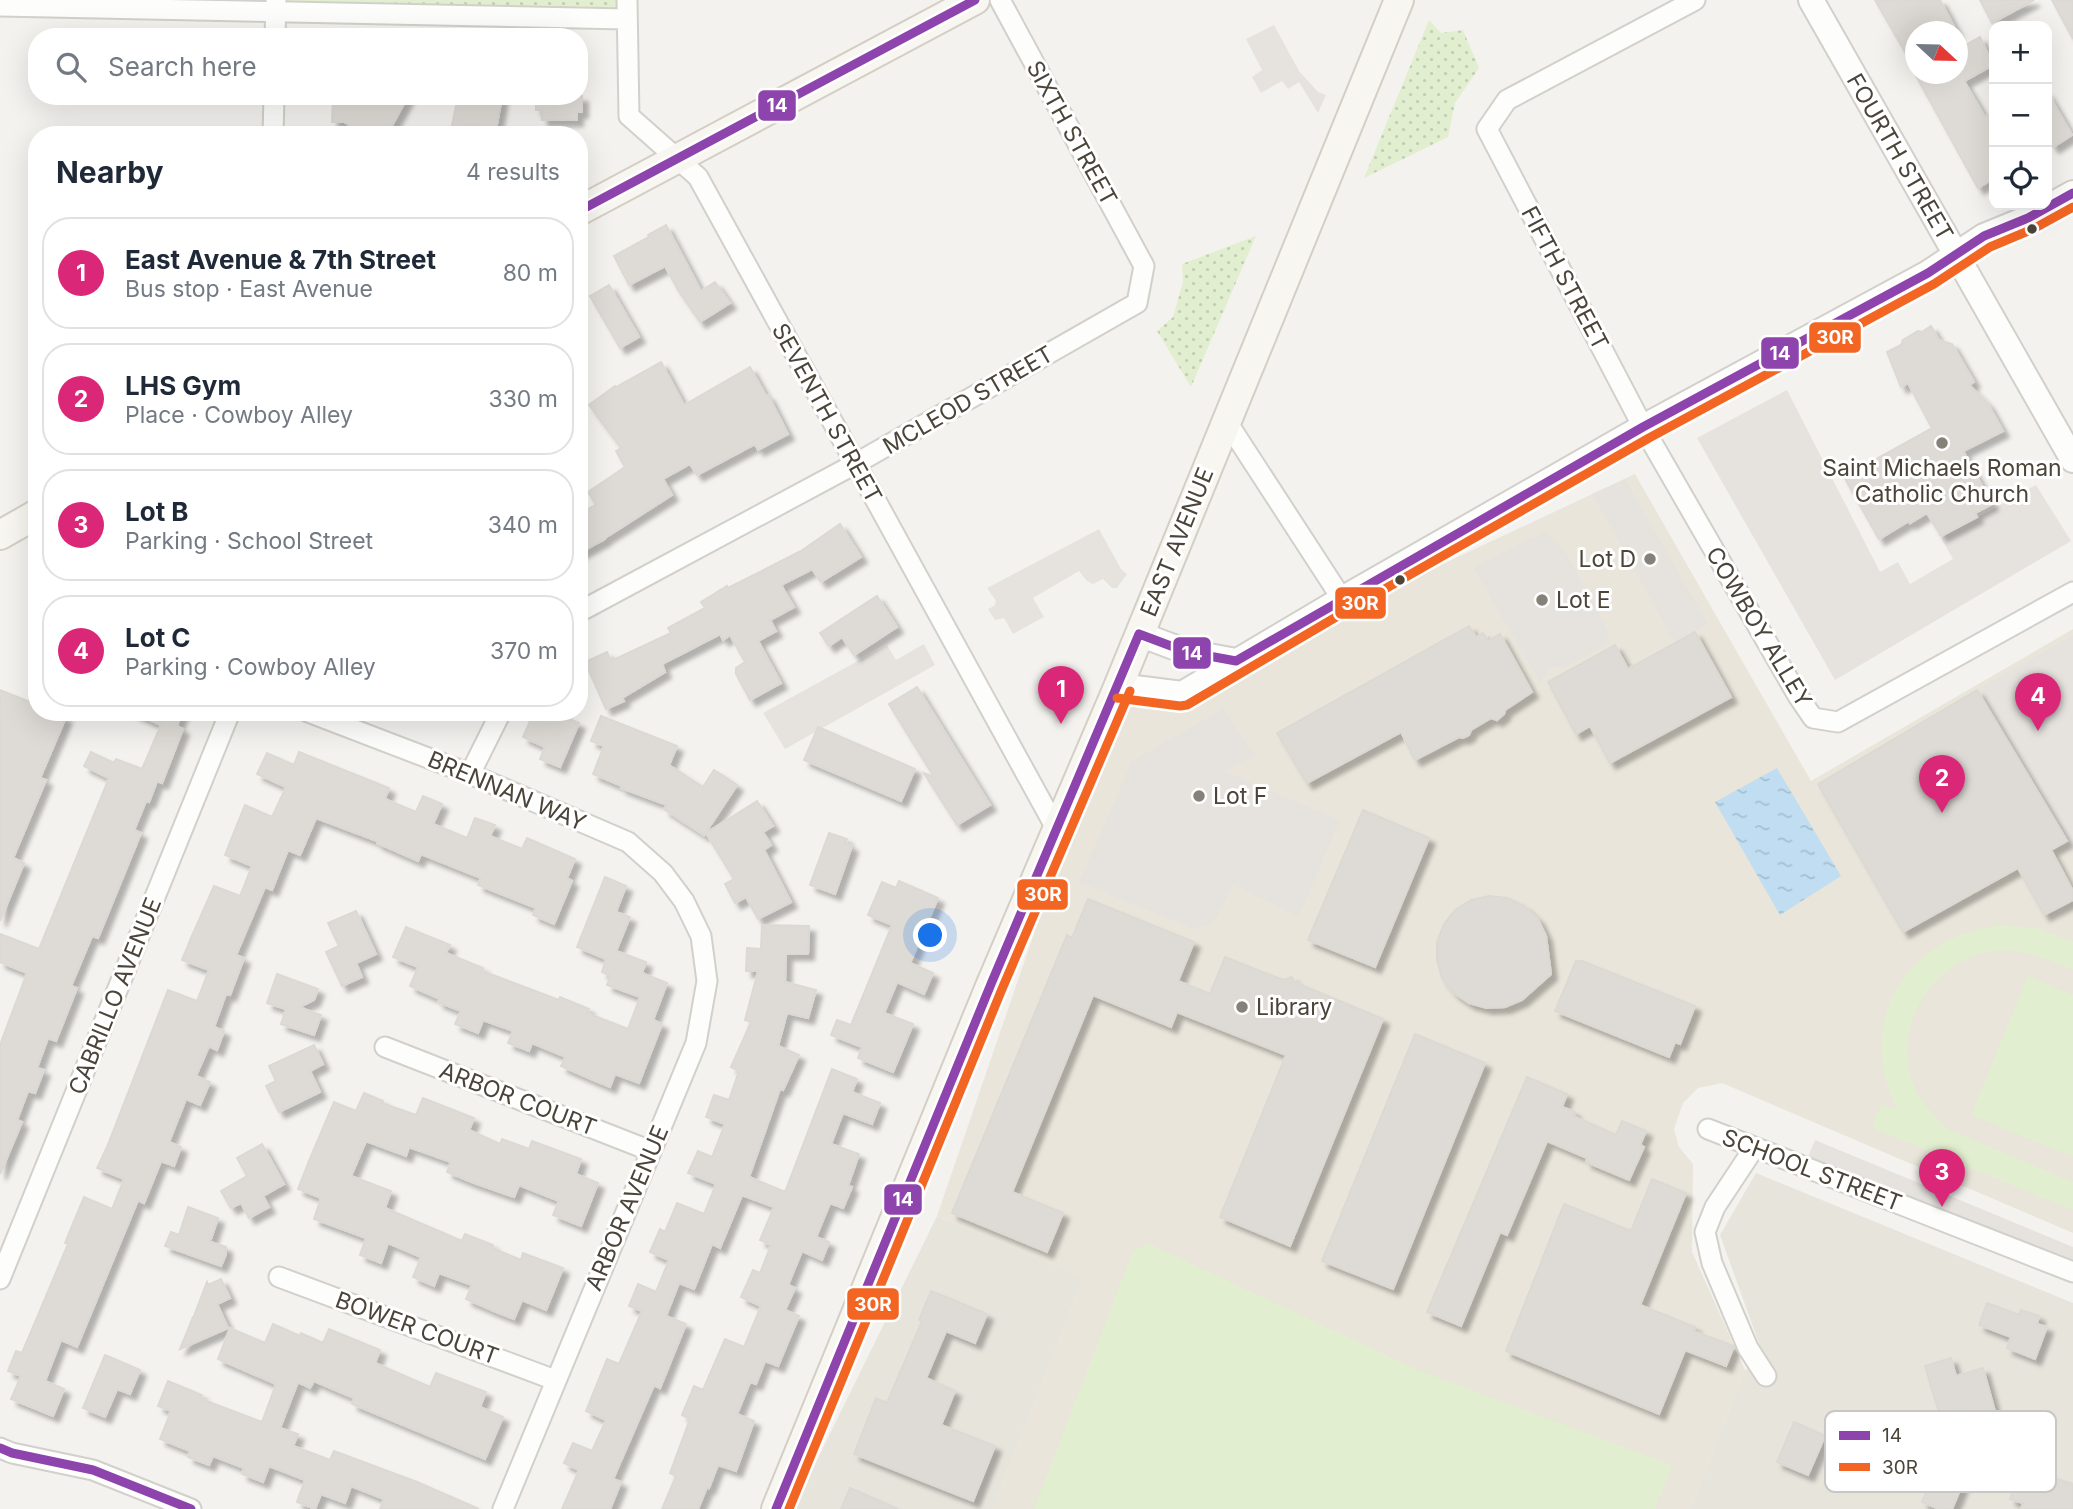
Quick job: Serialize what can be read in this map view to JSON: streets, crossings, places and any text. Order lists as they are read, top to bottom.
{
  "streets": {
    "main road": ["EAST AVENUE"],
    "street": [
      "SIXTH STREET",
      "FOURTH STREET",
      "FIFTH STREET",
      "MCLEOD STREET",
      "SEVENTH STREET",
      "COWBOY ALLEY",
      "BRENNAN WAY",
      "CABRILLO AVENUE",
      "ARBOR COURT",
      "SCHOOL STREET",
      "ARBOR AVENUE",
      "BOWER COURT"
    ]
  },
  "crossings": [
    ["SIXTH STREET", "MCLEOD STREET"],
    ["FIFTH STREET", "COWBOY ALLEY"],
    ["MCLEOD STREET", "SEVENTH STREET"],
    ["SEVENTH STREET", "EAST AVENUE"],
    ["BRENNAN WAY", "ARBOR AVENUE"],
    ["ARBOR COURT", "ARBOR AVENUE"],
    ["ARBOR AVENUE", "BOWER COURT"]
  ],
  "places": [
    "Saint Michaels Roman Catholic Church",
    "Lot D",
    "Lot E",
    "Lot F",
    "Library"
  ],
  "lines": ["transit line 14", "transit line 30R"],
  "legend": ["14", "30R"],
  "north": "right",
  "page": {
    "map_buttons": ["+", "−"],
    "search": "Search here",
    "heading": ["Nearby", "4 results"],
    "list": [
      {
        "mark": "1",
        "name": "East Avenue & 7th Street",
        "note": "Bus stop · East Avenue",
        "value": "80 m"
      },
      {
        "mark": "2",
        "name": "LHS Gym",
        "note": "Place · Cowboy Alley",
        "value": "330 m"
      },
      {
        "mark": "3",
        "name": "Lot B",
        "note": "Parking · School Street",
        "value": "340 m"
      },
      {
        "mark": "4",
        "name": "Lot C",
        "note": "Parking · Cowboy Alley",
        "value": "370 m"
      }
    ],
    "pins": [
      "1",
      "4",
      "2",
      "3"
    ]
  }
}
